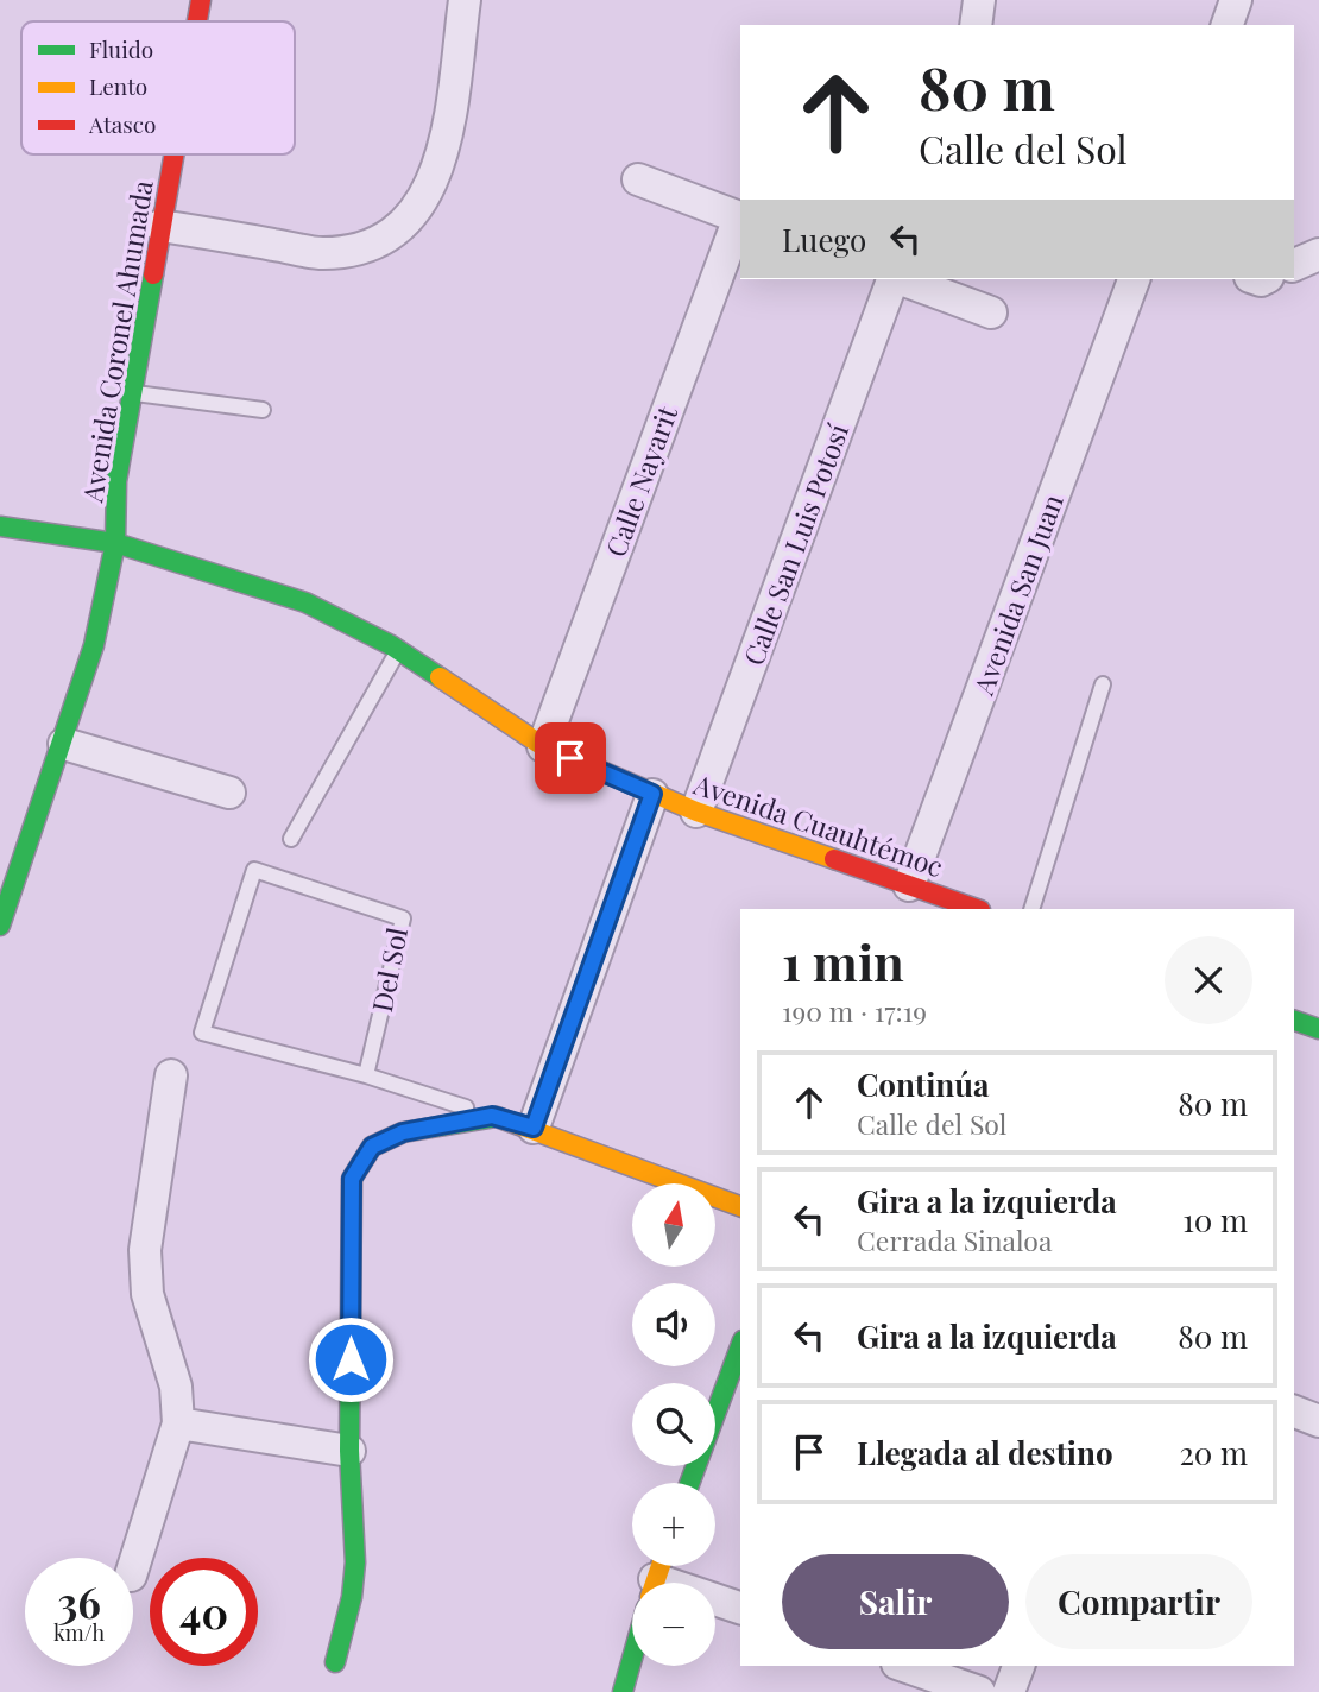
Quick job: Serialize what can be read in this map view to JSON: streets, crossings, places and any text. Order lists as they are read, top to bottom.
{
  "streets": {
    "street": [
      "Avenida Coronel Ahumada",
      "Calle Nayarit",
      "Calle San Luis Potosí",
      "Avenida San Juan",
      "Avenida Cuauhtémoc"
    ],
    "lane": ["Del Sol"]
  },
  "crossings": [
    ["Avenida Coronel Ahumada", "Avenida Cuauhtémoc"],
    ["Calle Nayarit", "Avenida Cuauhtémoc"],
    ["Calle San Luis Potosí", "Avenida Cuauhtémoc"],
    ["Avenida San Juan", "Avenida Cuauhtémoc"]
  ],
  "legend": ["Fluido", "Lento", "Atasco"],
  "north": "top",
  "page": {
    "turn": ["80 m", "Calle del Sol"],
    "then": "Luego",
    "heading": ["1 min", "190 m · 17:19"],
    "list": [
      {
        "name": "Continúa",
        "note": "Calle del Sol",
        "value": "80 m"
      },
      {
        "name": "Gira a la izquierda",
        "note": "Cerrada Sinaloa",
        "value": "10 m"
      },
      {
        "name": "Gira a la izquierda",
        "value": "80 m"
      },
      {
        "name": "Llegada al destino",
        "value": "20 m"
      }
    ],
    "map_buttons": ["+", "−"],
    "buttons": ["Salir", "Compartir"],
    "speed": "36 km/h",
    "limit": "40"
  }
}
